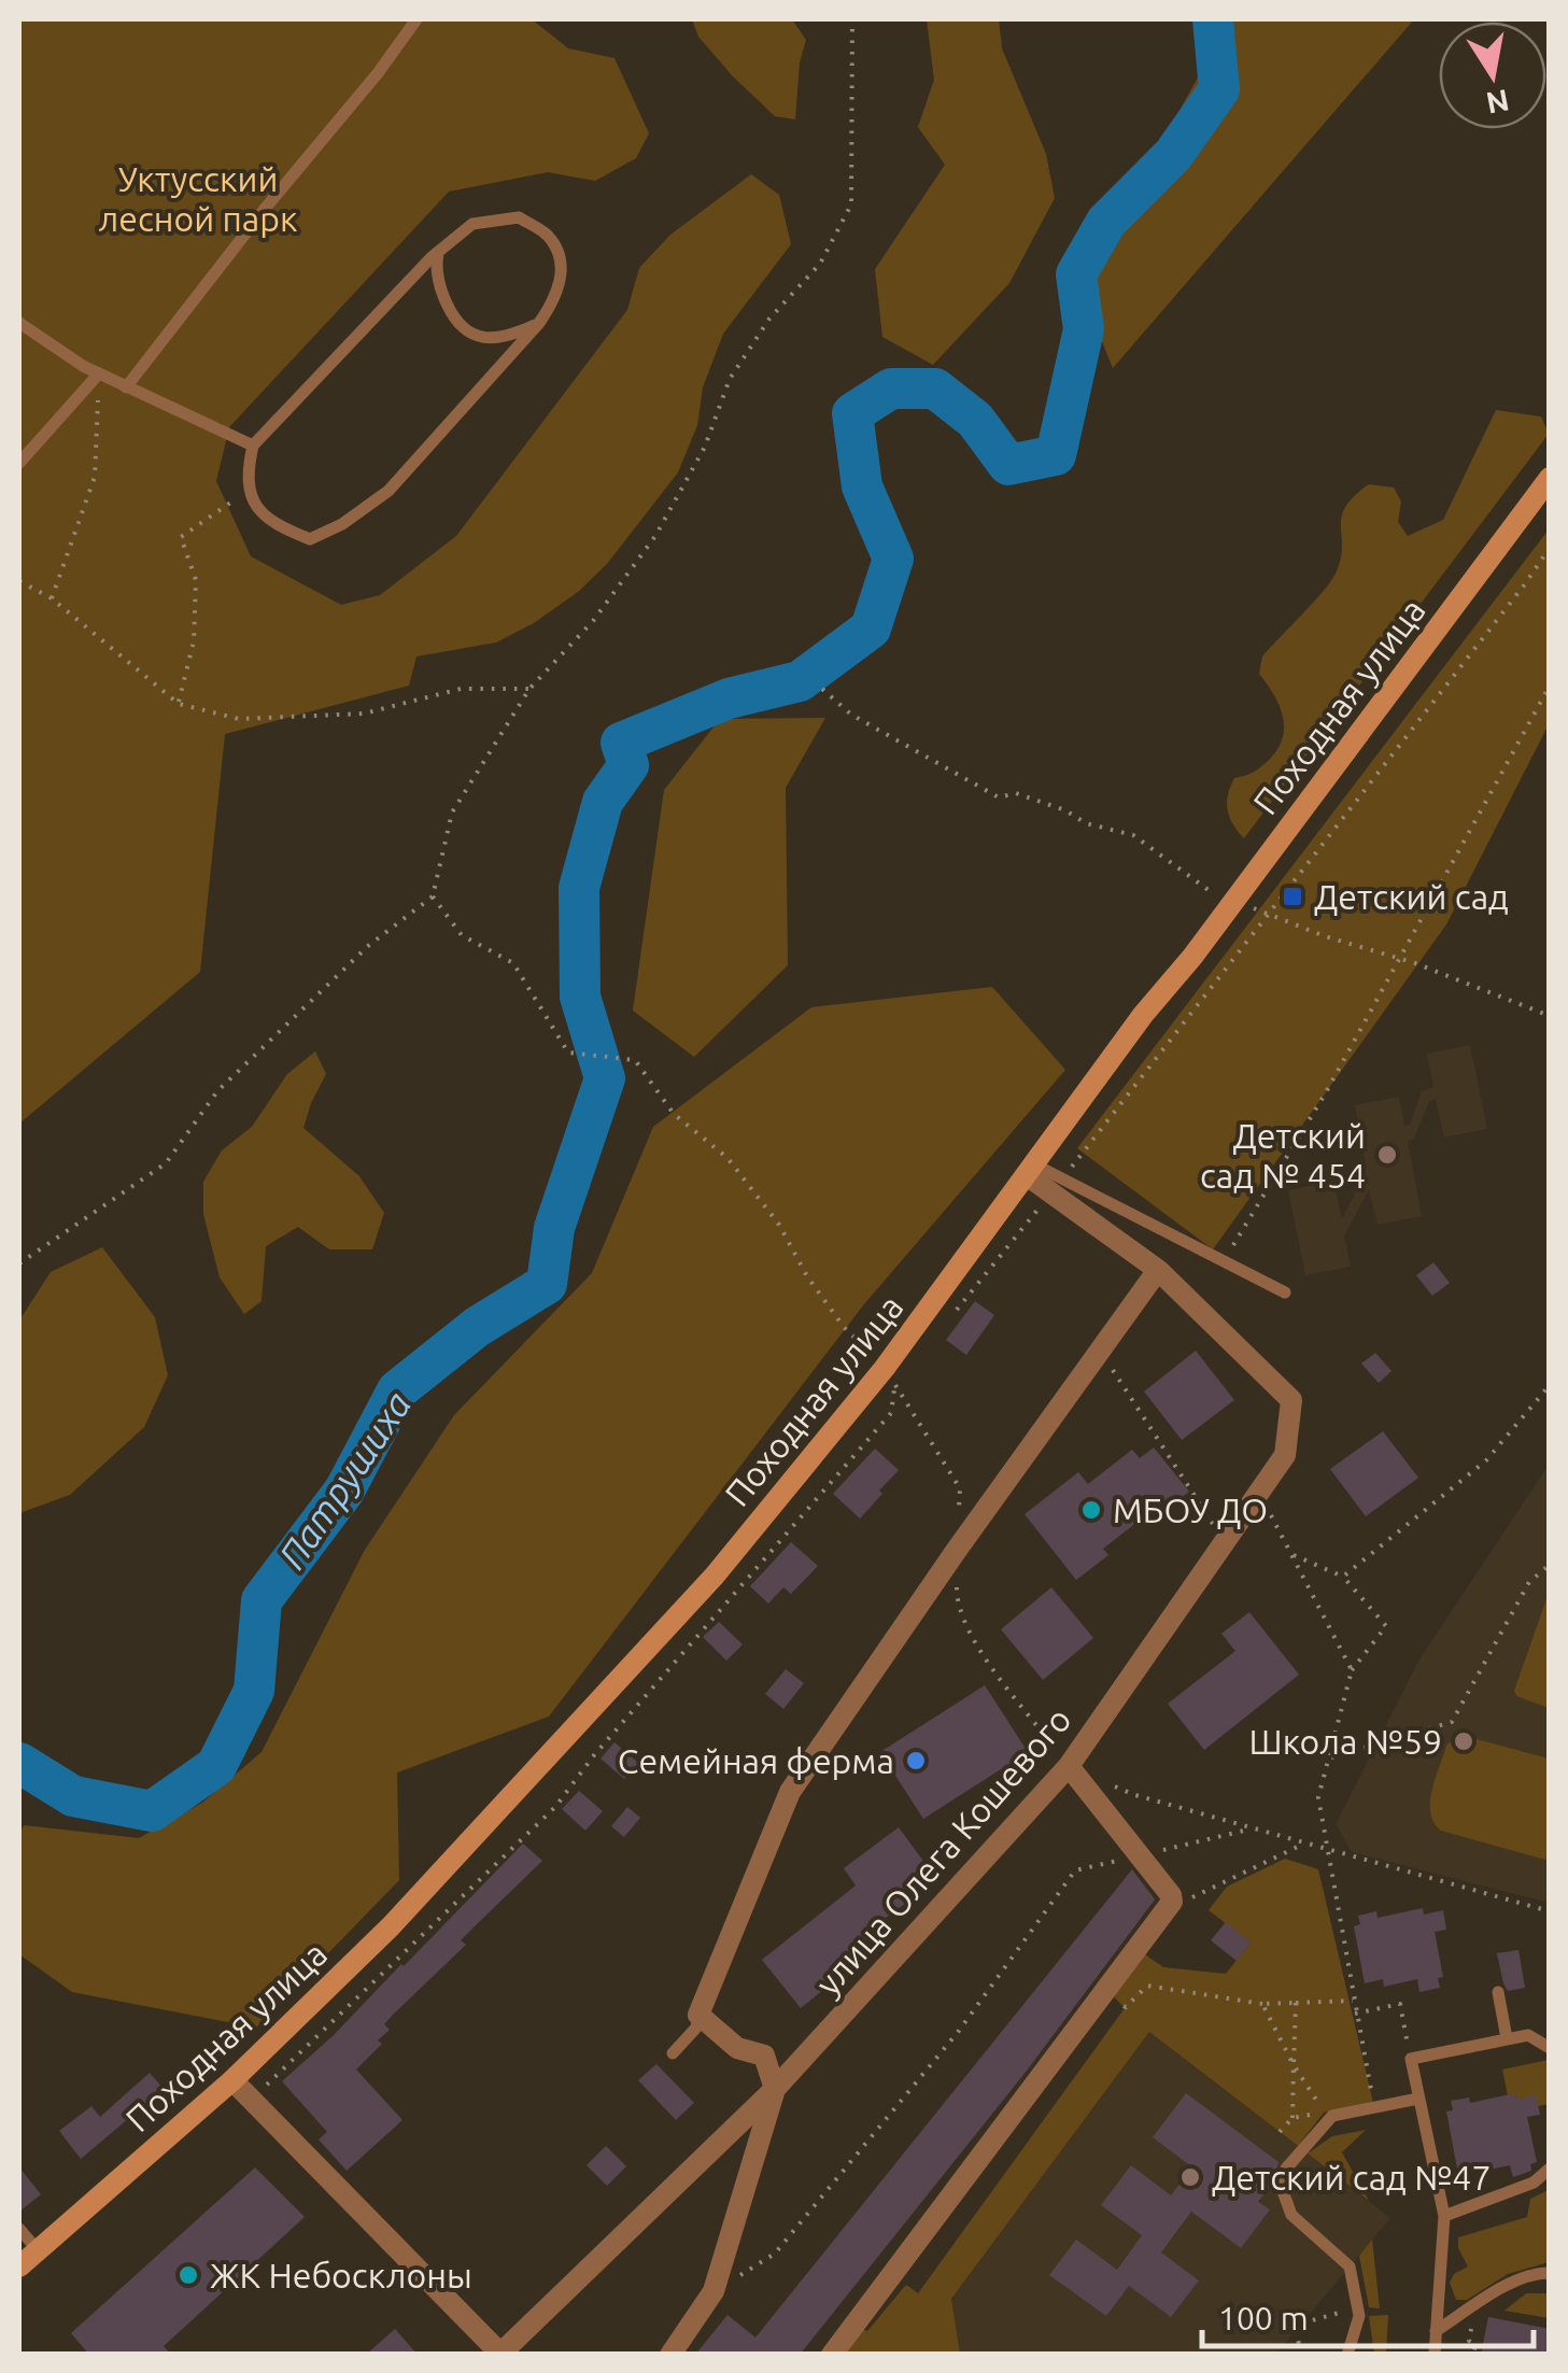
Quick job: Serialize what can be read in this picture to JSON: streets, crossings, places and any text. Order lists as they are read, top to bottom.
{
  "streets": {
    "main road": ["Походная улица"],
    "street": ["улица Олега Кошевого"]
  },
  "crossings": [
    ["Походная улица", "улица Олега Кошевого"]
  ],
  "water": ["Патрушиха"],
  "parks": ["Уктусский лесной парк"],
  "places": {
    "transit": ["Детский сад"],
    "other": [
      "Детский сад № 454",
      "МБОУ ДО",
      "Школа №59",
      "Семейная ферма",
      "Детский сад №47",
      "ЖК Небосклоны"
    ]
  },
  "scale_bar": "100 m",
  "north": "bottom"
}
